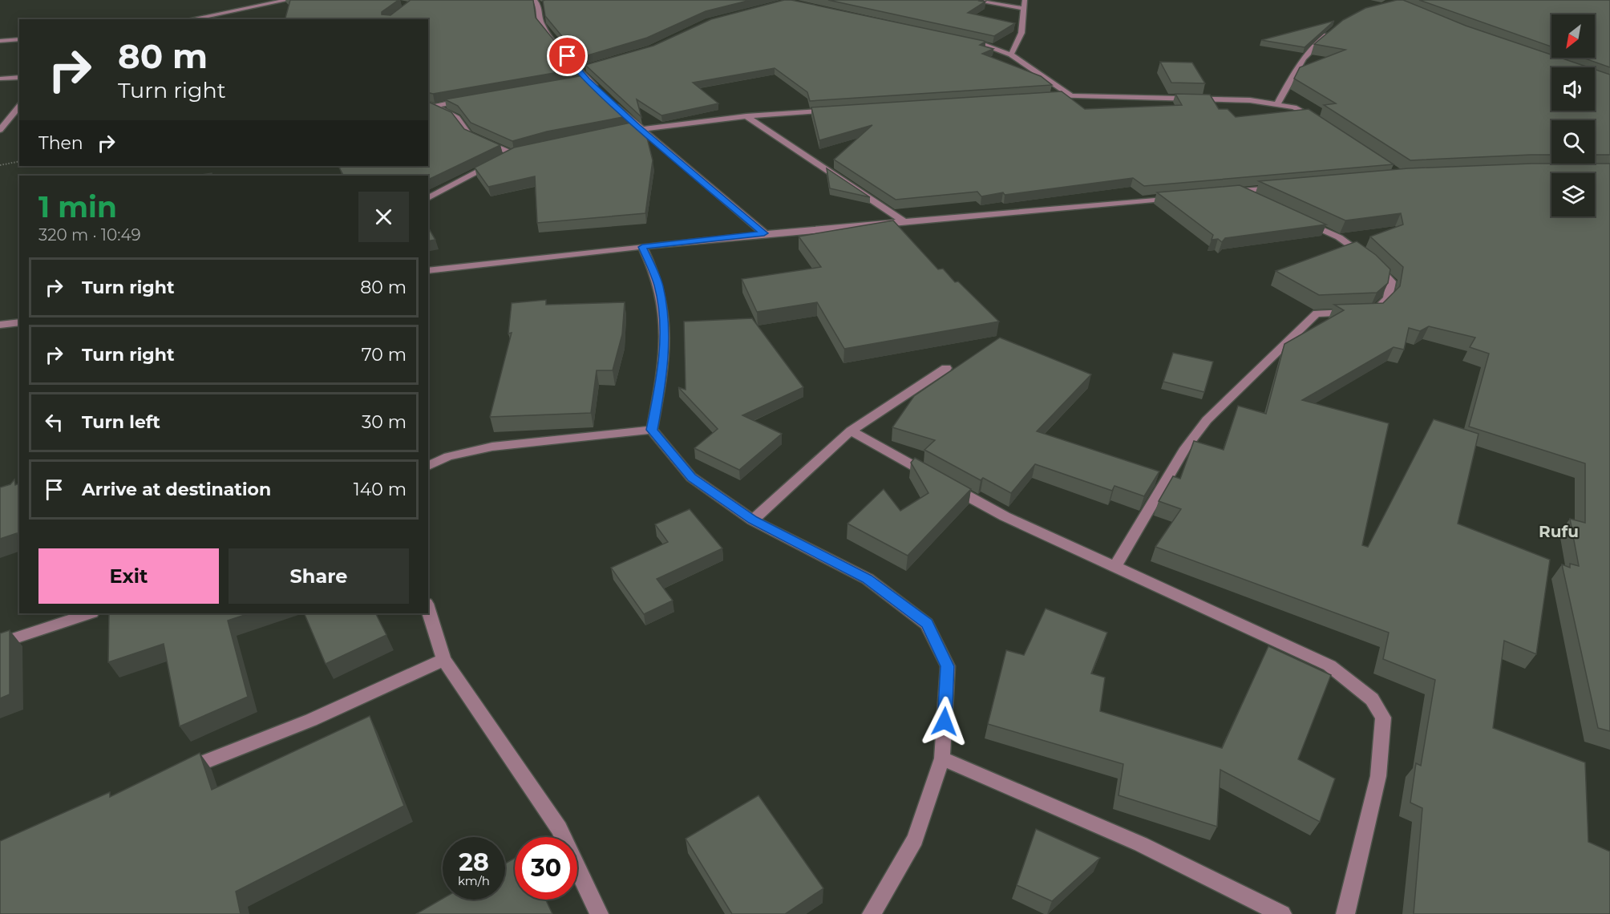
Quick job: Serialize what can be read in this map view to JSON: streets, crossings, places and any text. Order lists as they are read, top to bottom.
{
  "districts": ["Rufu"],
  "north": "bottom left",
  "page": {
    "turn": ["80 m", "Turn right"],
    "then": "Then",
    "heading": ["1 min", "320 m · 10:49"],
    "list": [
      {
        "name": "Turn right",
        "value": "80 m"
      },
      {
        "name": "Turn right",
        "value": "70 m"
      },
      {
        "name": "Turn left",
        "value": "30 m"
      },
      {
        "name": "Arrive at destination",
        "value": "140 m"
      }
    ],
    "buttons": ["Exit", "Share"],
    "speed": "28 km/h",
    "limit": "30"
  }
}
